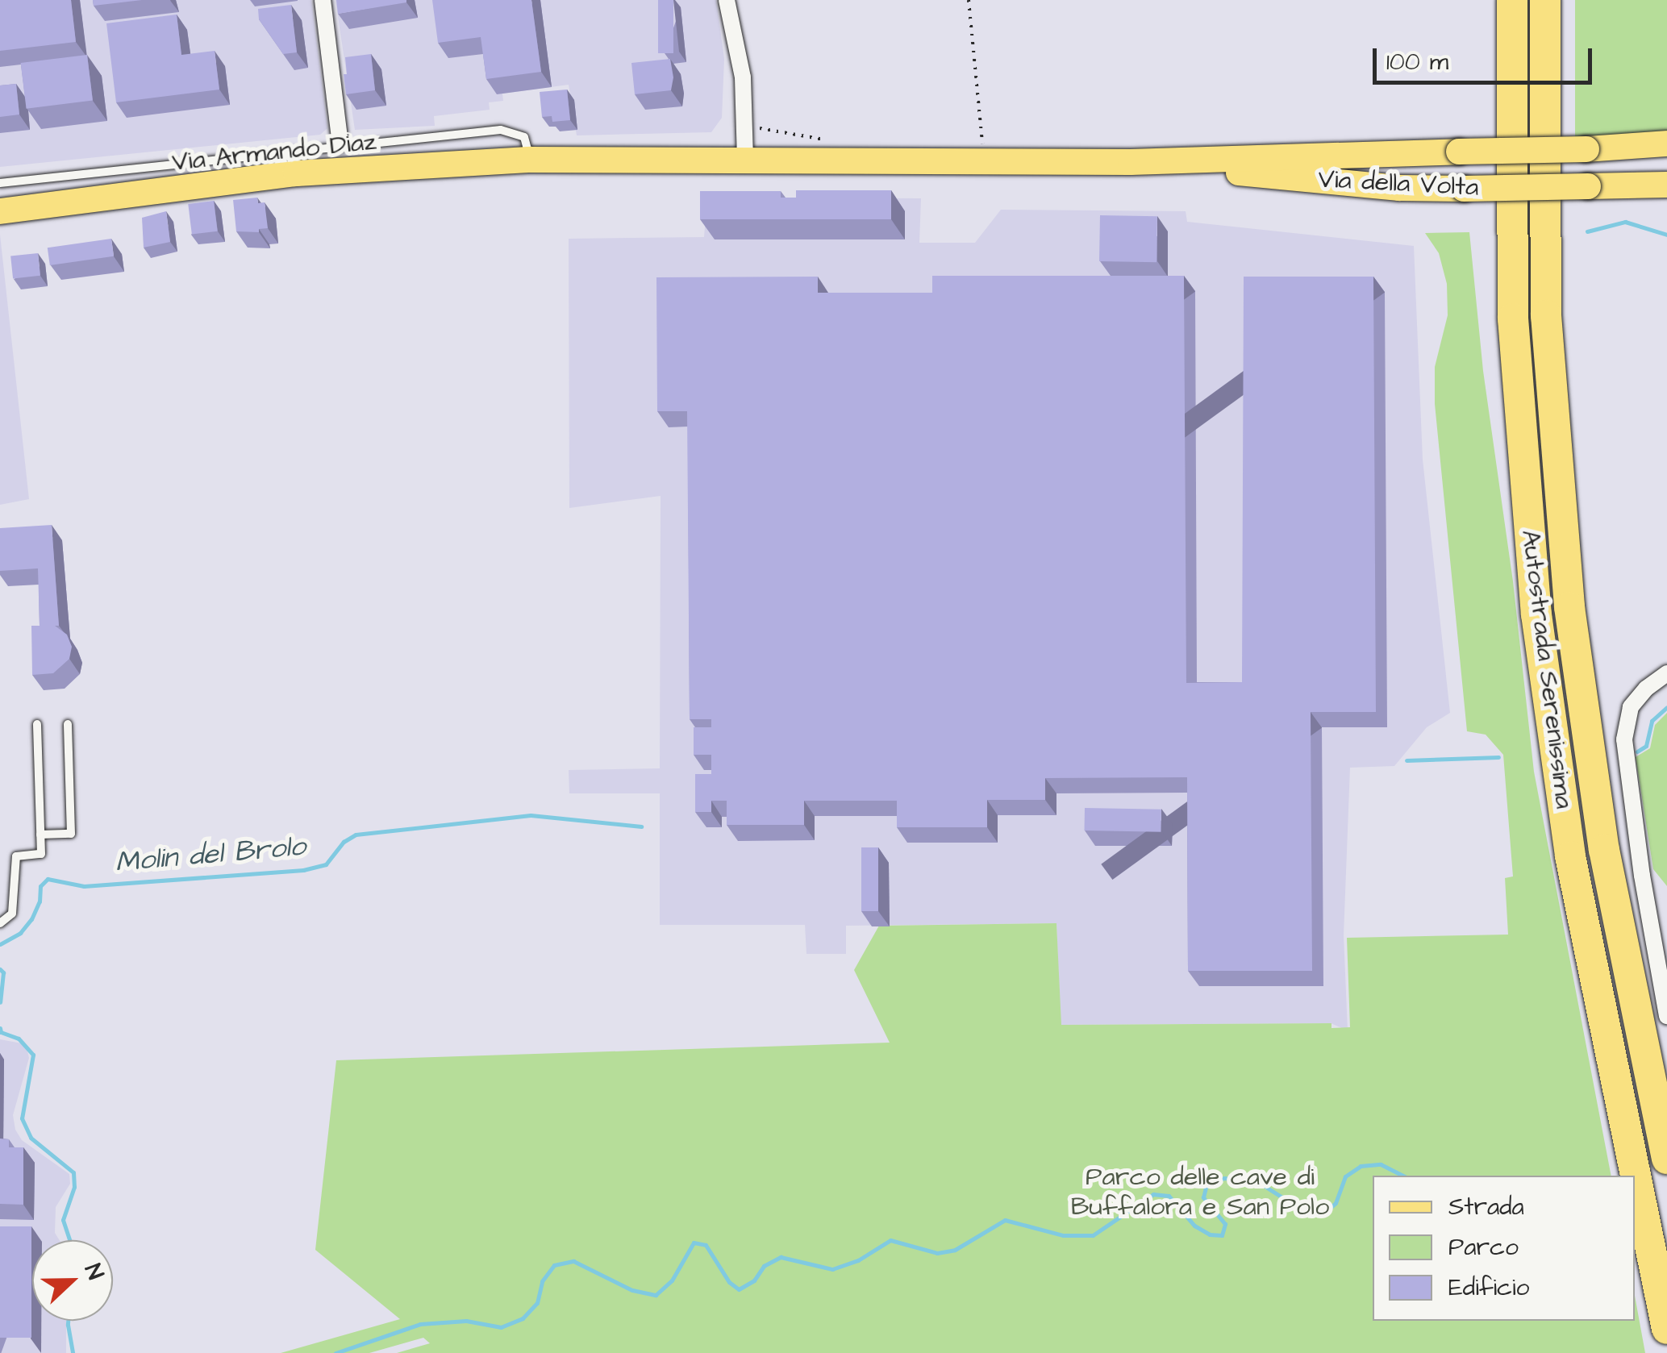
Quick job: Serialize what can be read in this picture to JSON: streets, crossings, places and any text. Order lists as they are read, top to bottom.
{
  "streets": {
    "highway": ["Autostrada Serenissima"],
    "main road": ["Via Armando Diaz", "Via della Volta"]
  },
  "crossings": [
    ["Via Armando Diaz", "Via della Volta"]
  ],
  "water": ["Molin del Brolo"],
  "parks": ["Parco delle cave di Buffalora e San Polo"],
  "legend": ["Strada", "Parco", "Edificio"],
  "scale_bar": "100 m",
  "north": "right"
}
